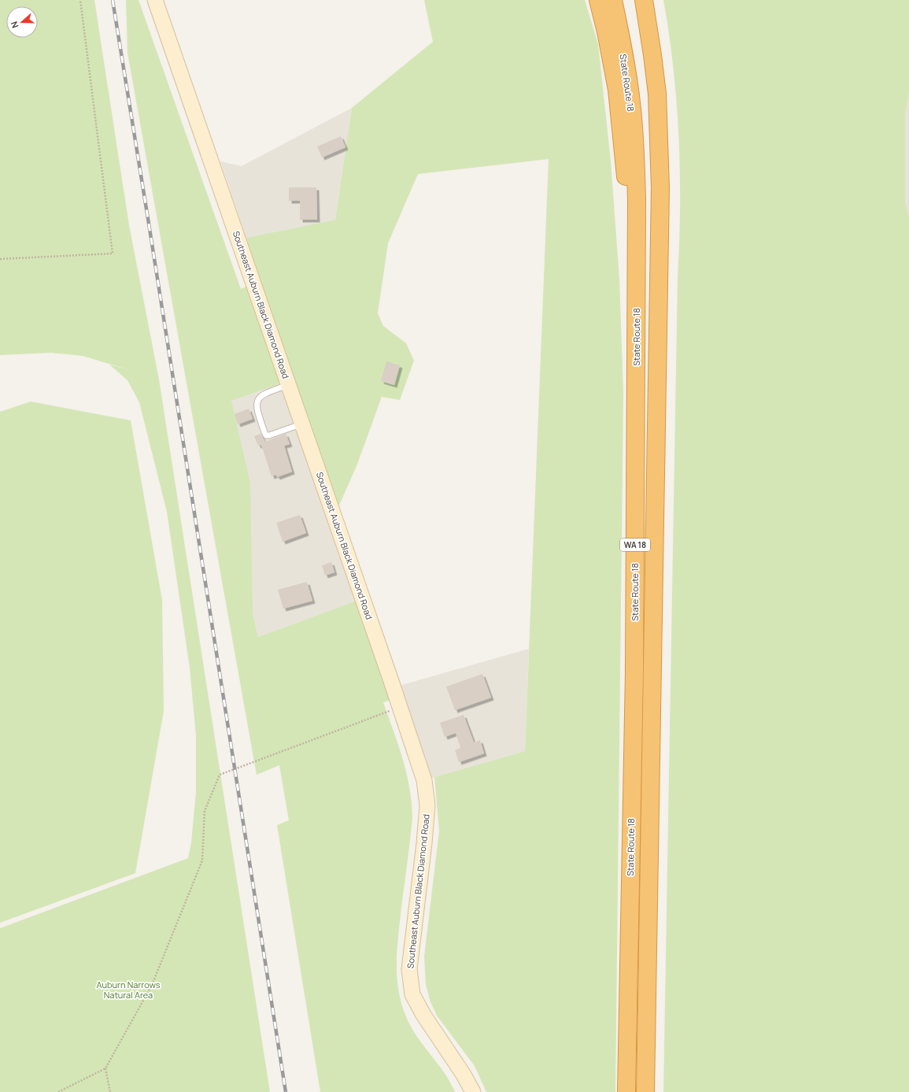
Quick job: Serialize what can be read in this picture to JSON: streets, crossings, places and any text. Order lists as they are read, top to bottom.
{
  "streets": {
    "highway": ["State Route 18", "WA 18"],
    "main road": ["Southeast Auburn Black Diamond Road"]
  },
  "parks": ["Auburn Narrows Natural Area"],
  "north": "left"
}
